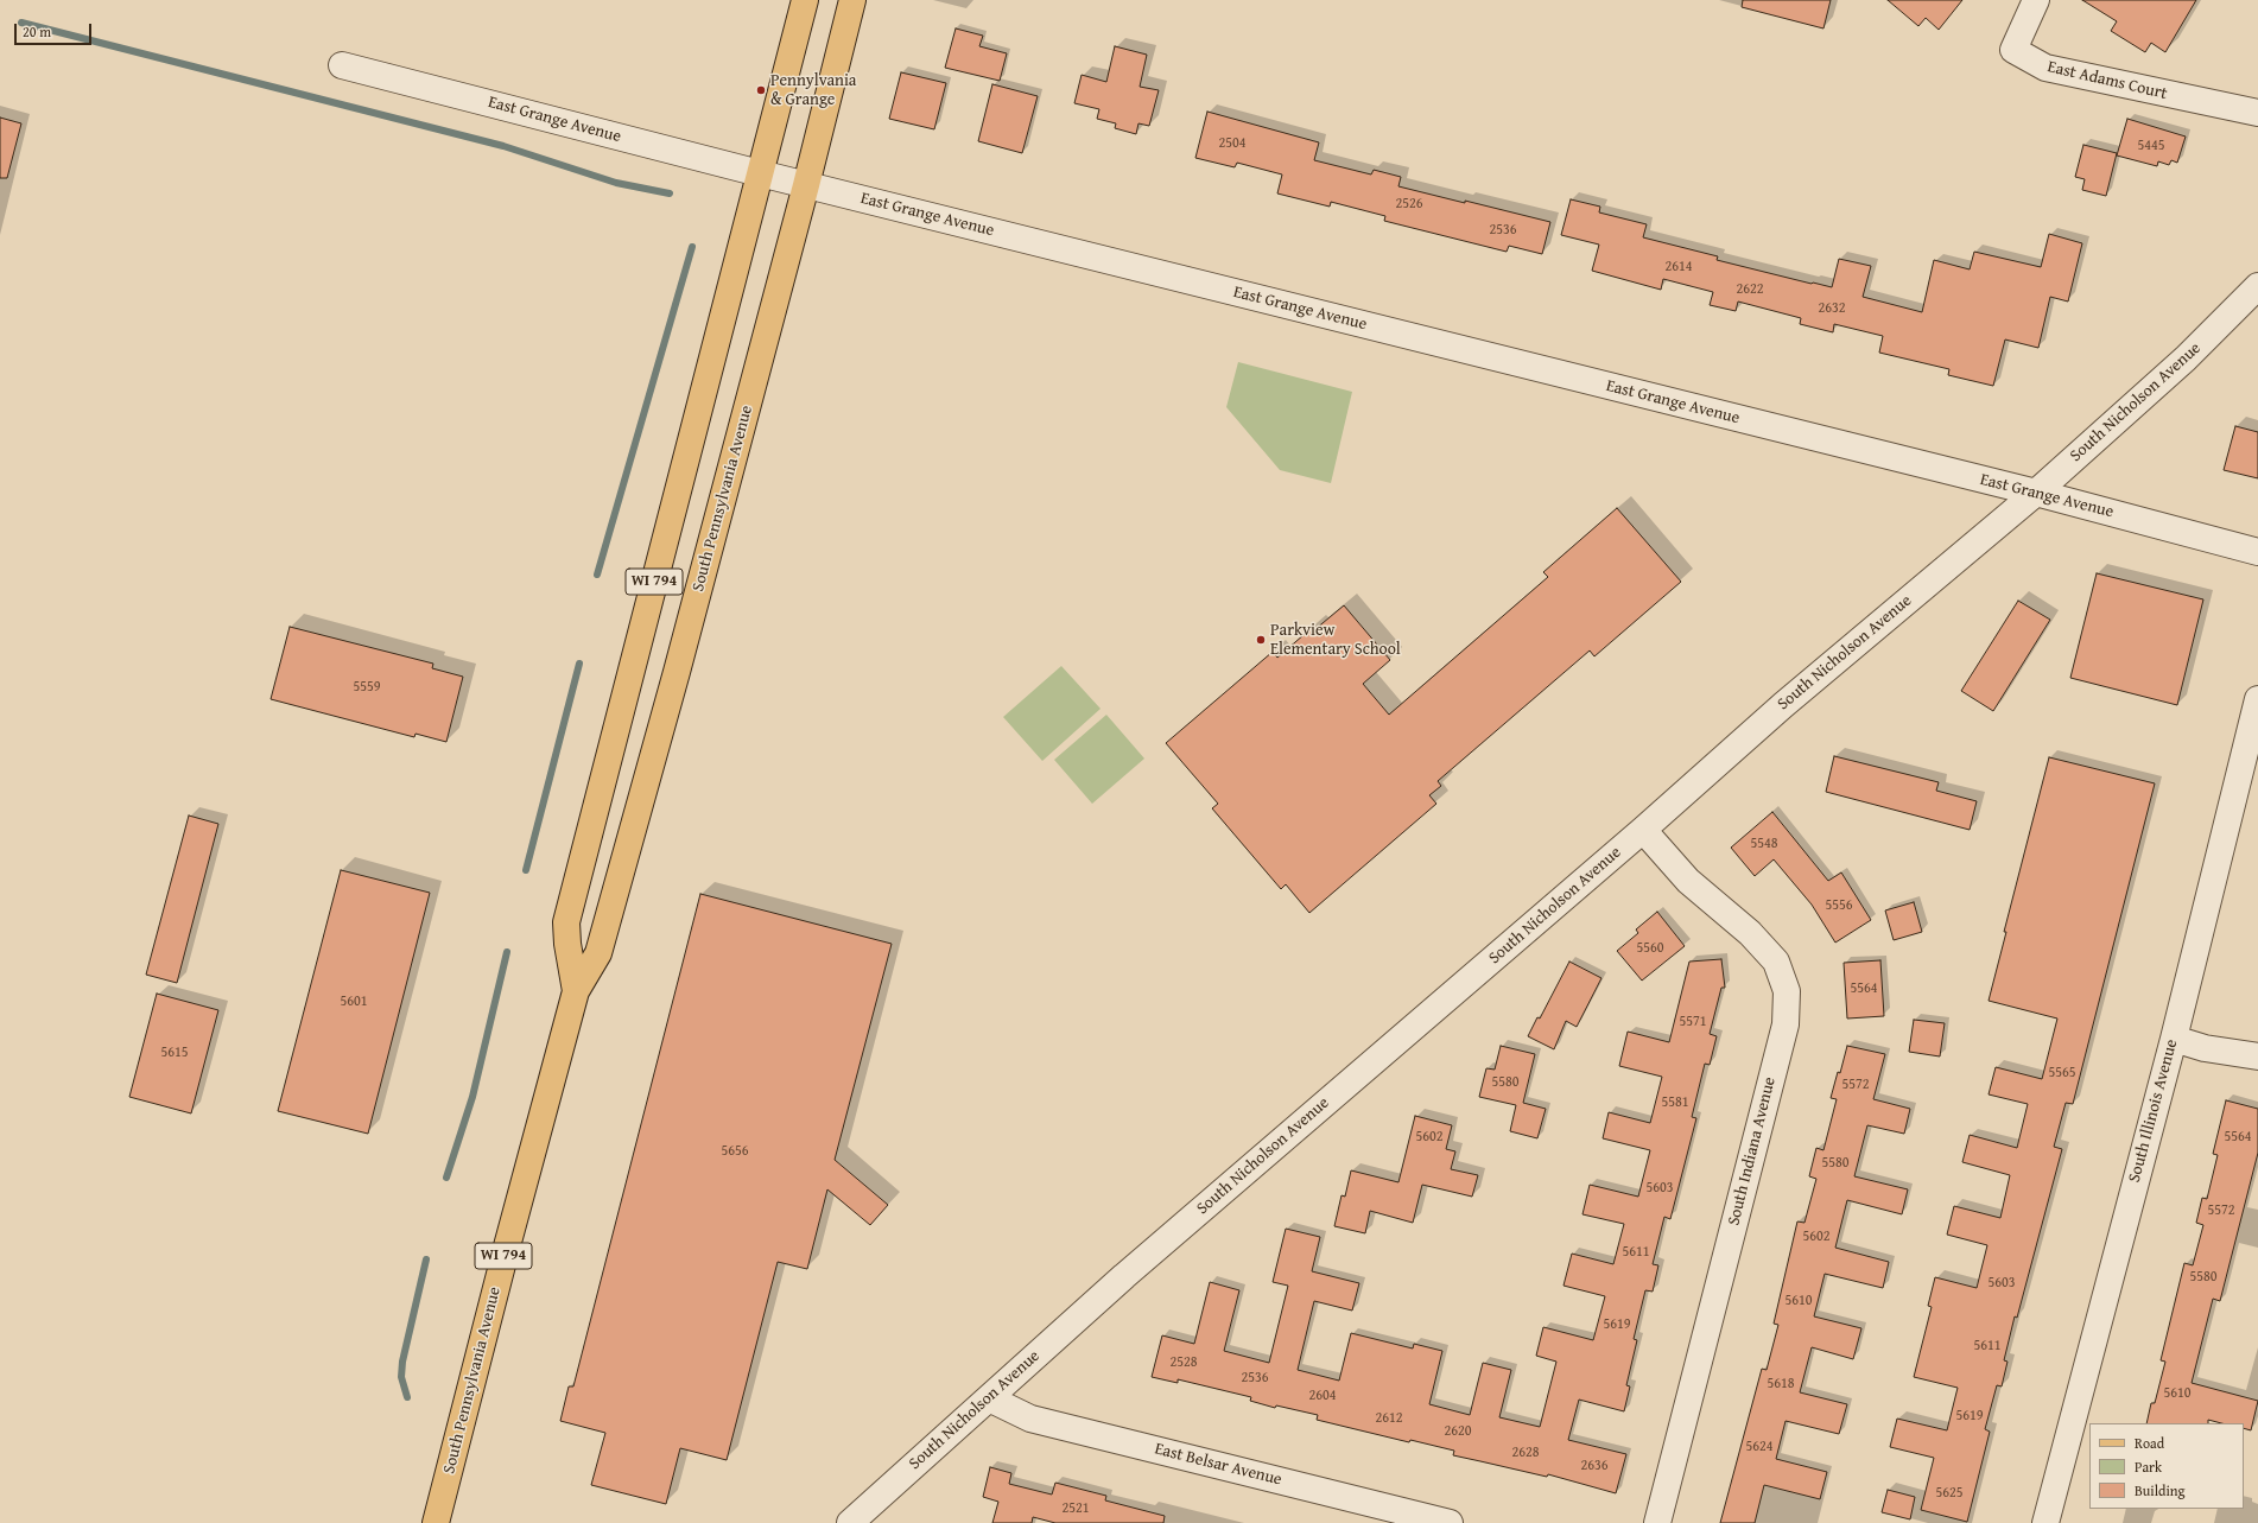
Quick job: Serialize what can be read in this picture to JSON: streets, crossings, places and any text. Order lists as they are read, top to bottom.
{
  "streets": {
    "main road": ["South Pennsylvania Avenue", "WI 794"],
    "street": [
      "East Adams Court",
      "East Grange Avenue",
      "South Nicholson Avenue",
      "South Illinois Avenue",
      "South Indiana Avenue",
      "East Belsar Avenue"
    ]
  },
  "crossings": [
    ["East Grange Avenue", "South Nicholson Avenue"],
    ["East Grange Avenue", "South Pennsylvania Avenue"],
    ["South Nicholson Avenue", "South Indiana Avenue"],
    ["South Nicholson Avenue", "East Belsar Avenue"]
  ],
  "places": ["Pennylvania & Grange", "Parkview Elementary School"],
  "house_numbers": [
    "2504",
    "5445",
    "2526",
    "2536",
    "2614",
    "2622",
    "2632",
    "5559",
    "5548",
    "5556",
    "5560",
    "5564",
    "5601",
    "5571",
    "5615",
    "5565",
    "5580",
    "5572",
    "5581",
    "5602",
    "5564",
    "5656",
    "5580",
    "5603",
    "5572",
    "5602",
    "5611",
    "5580",
    "5603",
    "5610",
    "5619",
    "5611",
    "2528",
    "2536",
    "5618",
    "5610",
    "2604",
    "5619",
    "2612",
    "2620",
    "5624",
    "2628",
    "2636",
    "5625",
    "2521"
  ],
  "legend": ["Road", "Park", "Building"],
  "scale_bar": "20 m"
}
